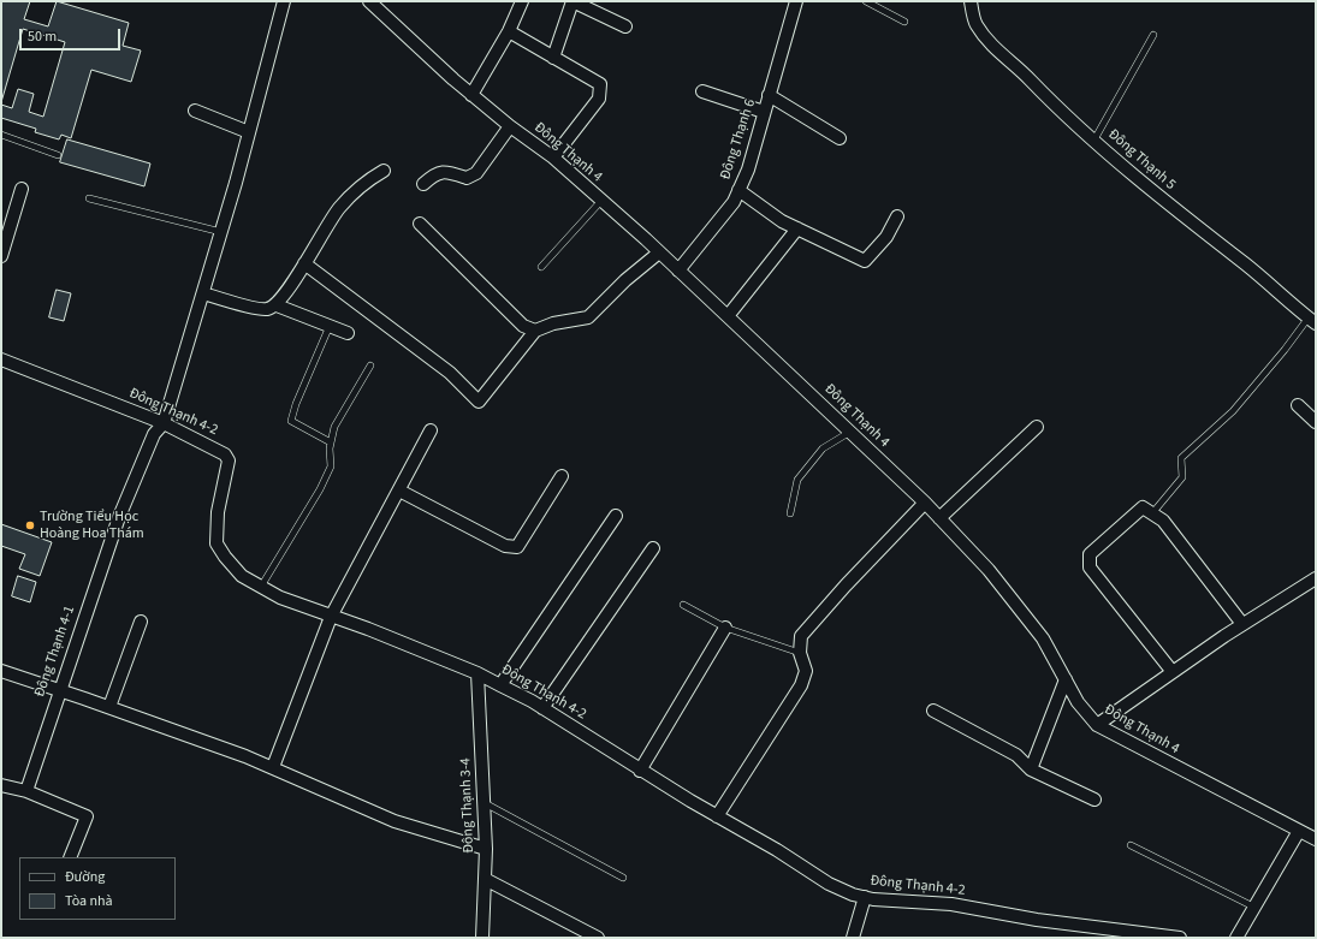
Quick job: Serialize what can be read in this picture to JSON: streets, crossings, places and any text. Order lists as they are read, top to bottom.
{
  "streets": {
    "street": [
      "Đông Thạnh 6",
      "Đông Thạnh 4",
      "Đông Thạnh 5",
      "Đông Thạnh 4-2",
      "Đông Thạnh 4-1",
      "Đông Thạnh 3-4"
    ]
  },
  "crossings": [
    ["Đông Thạnh 6", "Đông Thạnh 4"],
    ["Đông Thạnh 4-2", "Đông Thạnh 4-1"],
    ["Đông Thạnh 4-2", "Đông Thạnh 3-4"]
  ],
  "places": ["Trường Tiểu Học Hoàng Hoa Thám"],
  "legend": ["Đường", "Tòa nhà"],
  "scale_bar": "50 m"
}
